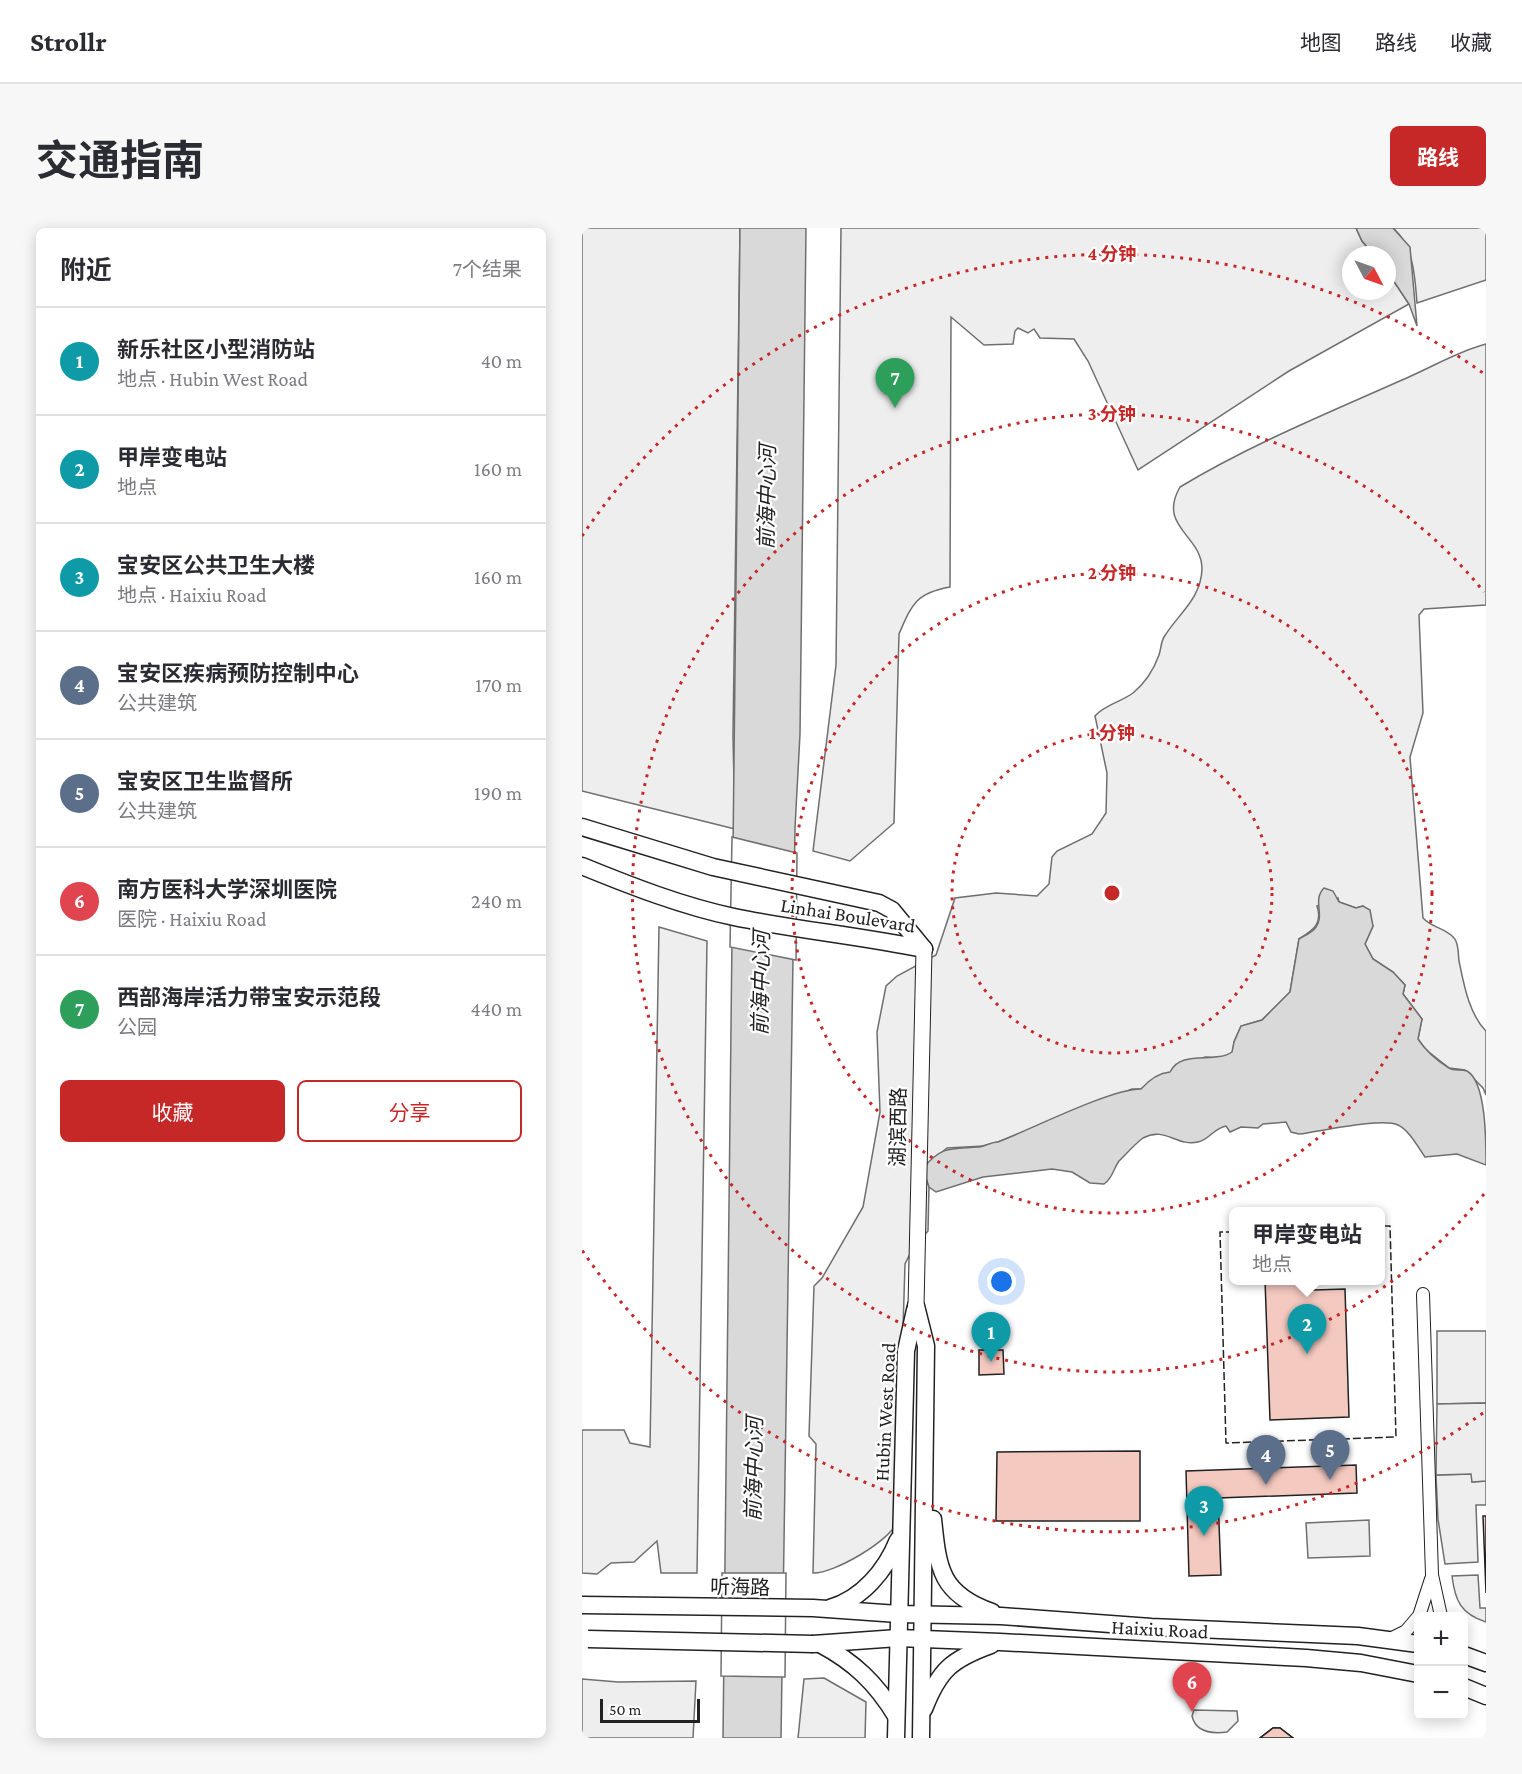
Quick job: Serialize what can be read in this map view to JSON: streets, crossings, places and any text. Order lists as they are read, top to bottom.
{
  "streets": {
    "main road": [
      "Linhai Boulevard",
      "Hubin West Road",
      "听海路",
      "Haixiu Road"
    ],
    "street": ["湖滨西路"]
  },
  "crossings": [
    ["Linhai Boulevard", "湖滨西路"],
    ["湖滨西路", "Hubin West Road"],
    ["Hubin West Road", "听海路"],
    ["Hubin West Road", "Haixiu Road"],
    ["听海路", "Haixiu Road"]
  ],
  "water": ["前海中心河"],
  "scale_bar": "50 m",
  "north": "bottom right",
  "page": {
    "header": "Strollr",
    "nav": ["地图", "路线", "收藏"],
    "title": "交通指南",
    "buttons": [
      "路线",
      ["收藏", "分享"]
    ],
    "heading": ["附近", "7个结果"],
    "list": [
      {
        "mark": "1",
        "name": "新乐社区小型消防站",
        "note": "地点 · Hubin West Road",
        "value": "40 m"
      },
      {
        "mark": "2",
        "name": "甲岸变电站",
        "note": "地点",
        "value": "160 m"
      },
      {
        "mark": "3",
        "name": "宝安区公共卫生大楼",
        "note": "地点 · Haixiu Road",
        "value": "160 m"
      },
      {
        "mark": "4",
        "name": "宝安区疾病预防控制中心",
        "note": "公共建筑",
        "value": "170 m"
      },
      {
        "mark": "5",
        "name": "宝安区卫生监督所",
        "note": "公共建筑",
        "value": "190 m"
      },
      {
        "mark": "6",
        "name": "南方医科大学深圳医院",
        "note": "医院 · Haixiu Road",
        "value": "240 m"
      },
      {
        "mark": "7",
        "name": "西部海岸活力带宝安示范段",
        "note": "公园",
        "value": "440 m"
      }
    ],
    "pins": [
      "7",
      "2",
      "1",
      "5",
      "4",
      "3",
      "6"
    ],
    "popup": ["甲岸变电站", "地点"],
    "map_buttons": ["+", "−"],
    "scale": "50 m"
  },
  "rings": [
    "4 分钟",
    "3 分钟",
    "2 分钟",
    "1 分钟"
  ]
}
